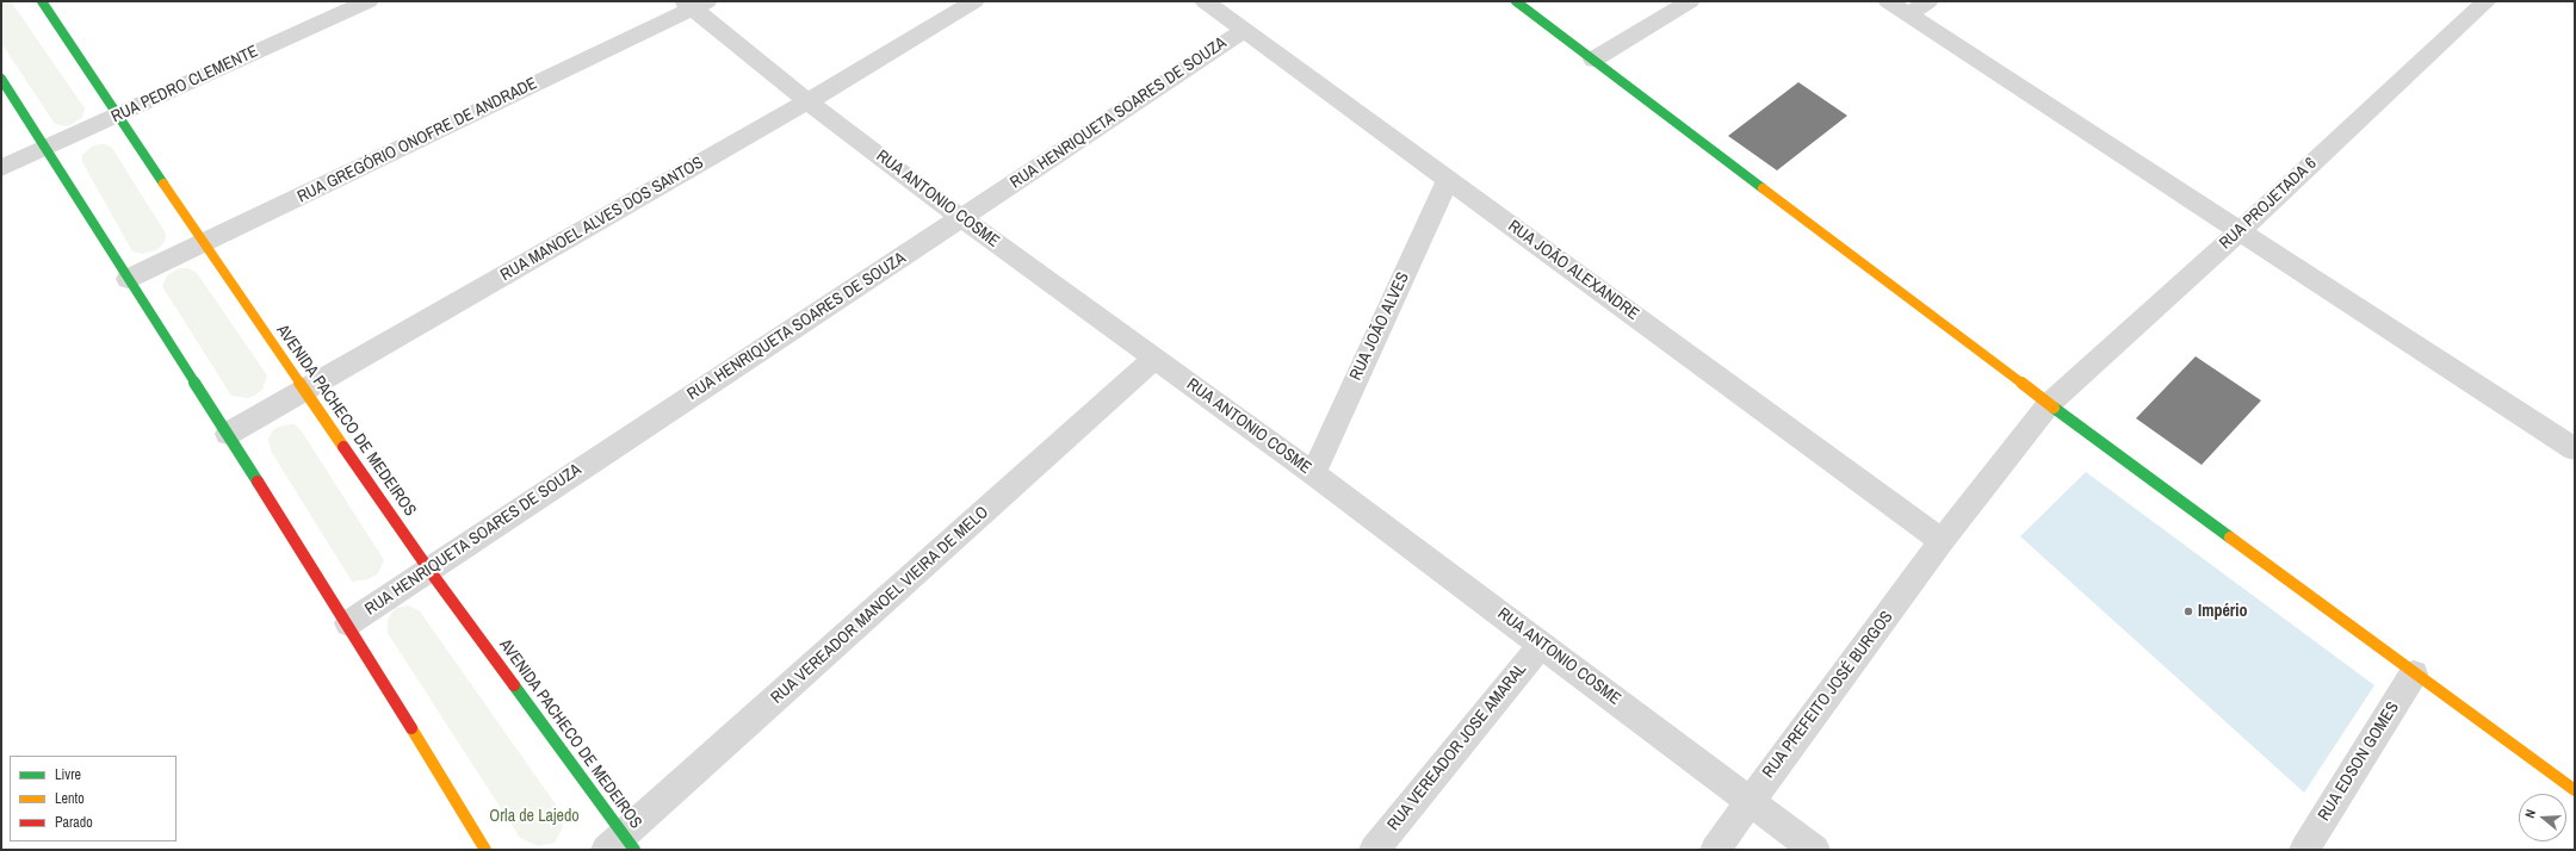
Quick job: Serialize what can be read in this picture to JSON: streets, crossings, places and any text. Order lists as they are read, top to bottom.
{
  "streets": {
    "street": [
      "RUA PEDRO CLEMENTE",
      "RUA HENRIQUETA SOARES DE SOUZA",
      "RUA GREGÓRIO ONOFRE DE ANDRADE",
      "RUA ANTONIO COSME",
      "RUA PROJETADA 6",
      "RUA MANOEL ALVES DOS SANTOS",
      "RUA JOÃO ALEXANDRE",
      "RUA JOÃO ALVES",
      "AVENIDA PACHECO DE MEDEIROS",
      "RUA VEREADOR MANOEL VIEIRA DE MELO",
      "RUA PREFEITO JOSÉ BURGOS",
      "RUA VEREADOR JOSE AMARAL",
      "RUA EDSON GOMES"
    ]
  },
  "crossings": [
    ["RUA PEDRO CLEMENTE", "AVENIDA PACHECO DE MEDEIROS"],
    ["RUA HENRIQUETA SOARES DE SOUZA", "RUA ANTONIO COSME"],
    ["RUA HENRIQUETA SOARES DE SOUZA", "RUA JOÃO ALEXANDRE"],
    ["RUA HENRIQUETA SOARES DE SOUZA", "AVENIDA PACHECO DE MEDEIROS"],
    ["RUA GREGÓRIO ONOFRE DE ANDRADE", "RUA ANTONIO COSME"],
    ["RUA GREGÓRIO ONOFRE DE ANDRADE", "AVENIDA PACHECO DE MEDEIROS"],
    ["RUA ANTONIO COSME", "RUA MANOEL ALVES DOS SANTOS"],
    ["RUA ANTONIO COSME", "RUA JOÃO ALVES"],
    ["RUA ANTONIO COSME", "RUA VEREADOR MANOEL VIEIRA DE MELO"],
    ["RUA ANTONIO COSME", "RUA PREFEITO JOSÉ BURGOS"],
    ["RUA ANTONIO COSME", "RUA VEREADOR JOSE AMARAL"],
    ["RUA PROJETADA 6", "RUA JOÃO ALEXANDRE"],
    ["RUA PROJETADA 6", "RUA PREFEITO JOSÉ BURGOS"],
    ["RUA MANOEL ALVES DOS SANTOS", "AVENIDA PACHECO DE MEDEIROS"],
    ["RUA JOÃO ALEXANDRE", "RUA JOÃO ALVES"],
    ["RUA JOÃO ALEXANDRE", "RUA PREFEITO JOSÉ BURGOS"],
    ["AVENIDA PACHECO DE MEDEIROS", "RUA VEREADOR MANOEL VIEIRA DE MELO"]
  ],
  "parks": ["Orla de Lajedo"],
  "places": ["Império"],
  "legend": ["Livre", "Lento", "Parado"],
  "north": "left"
}
